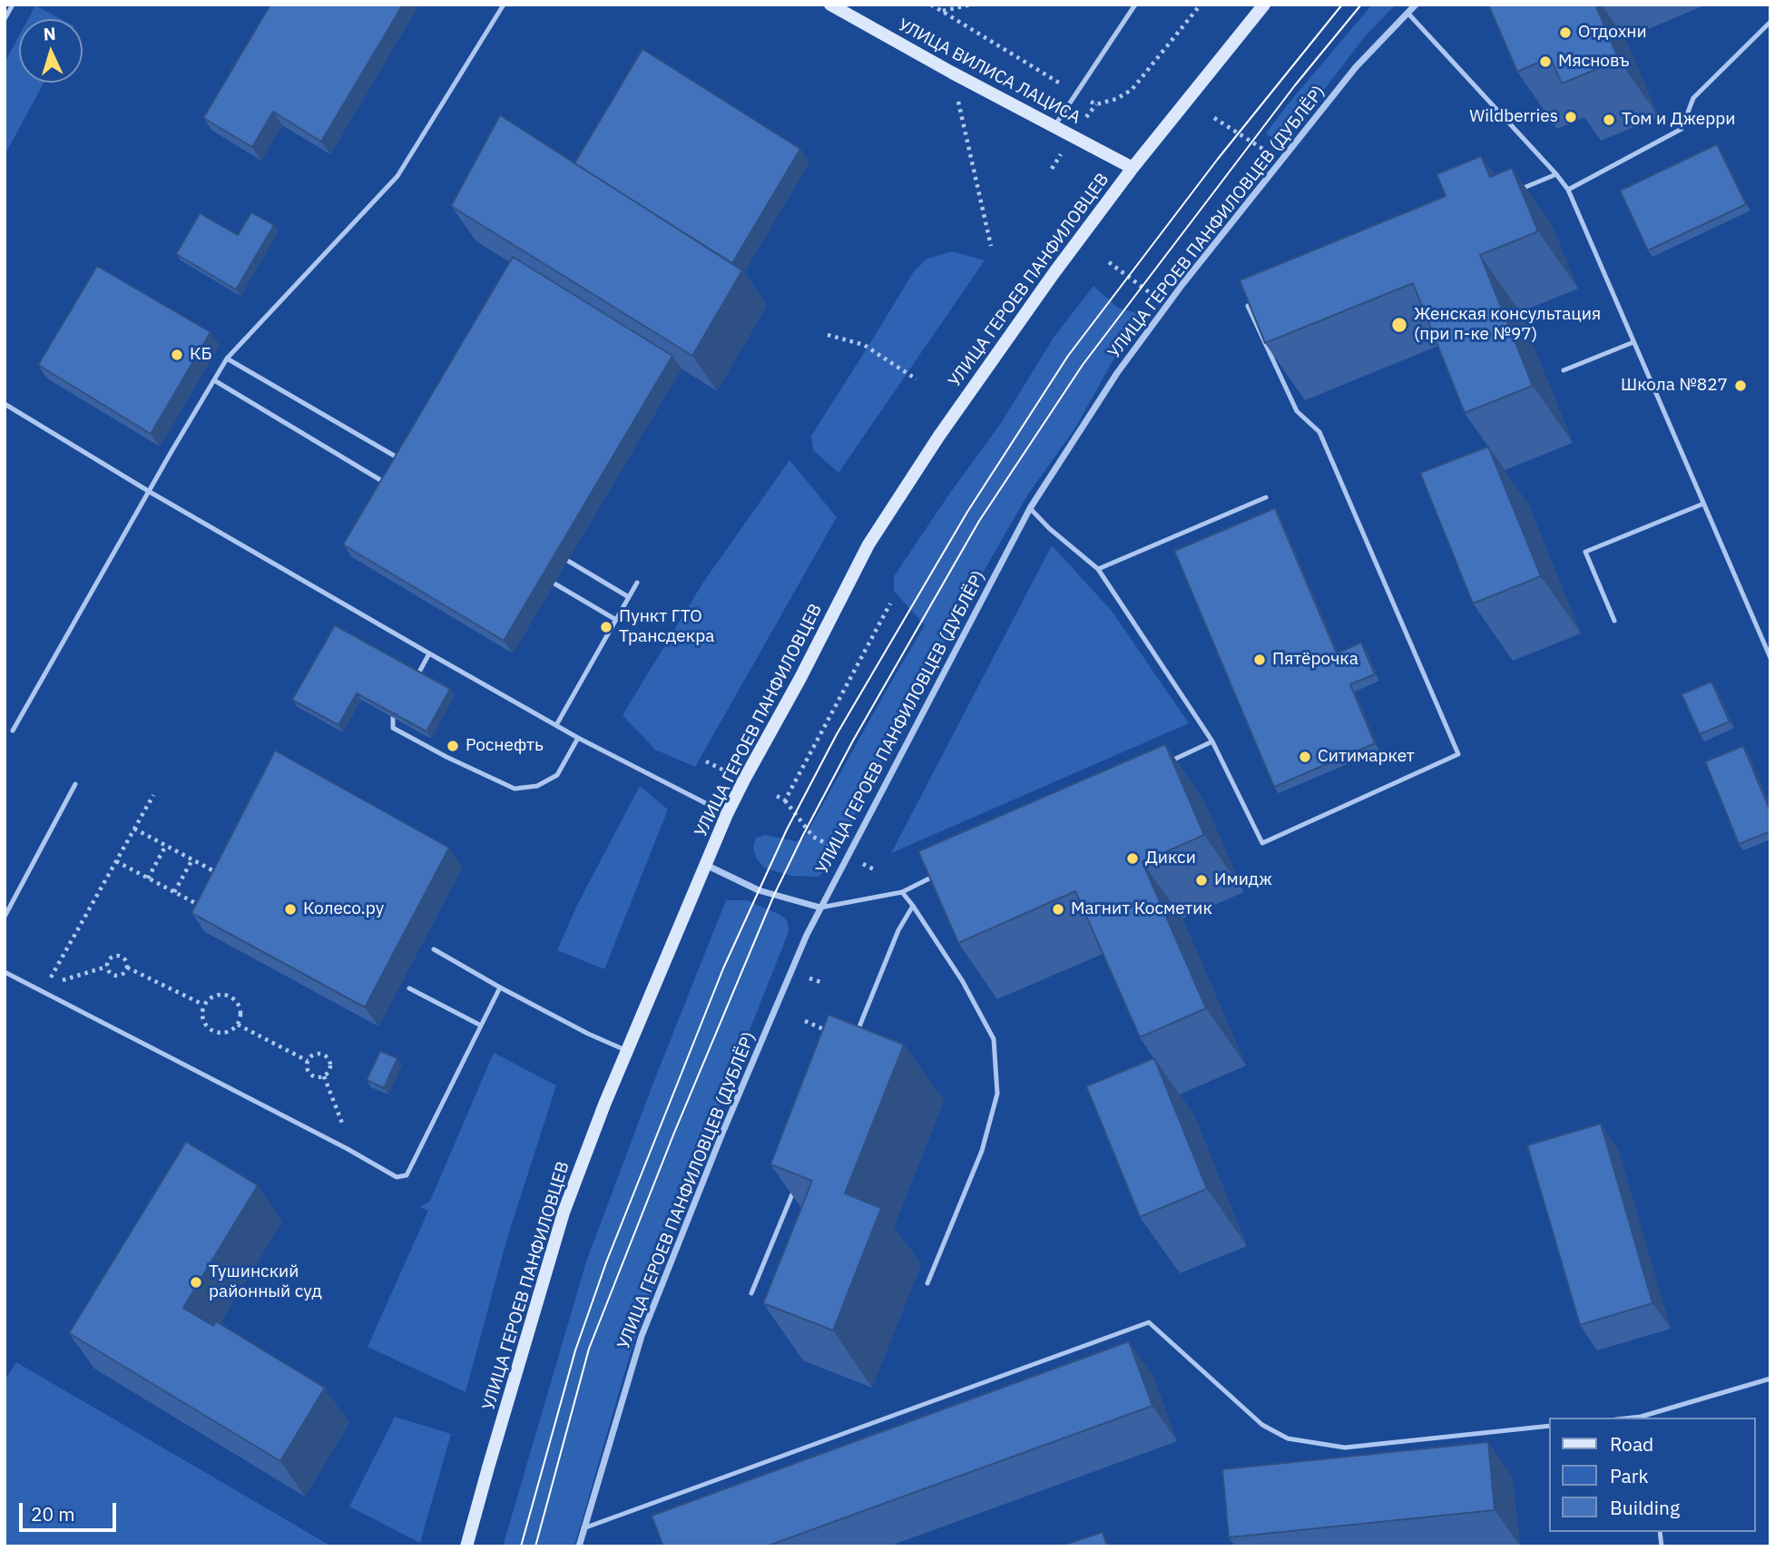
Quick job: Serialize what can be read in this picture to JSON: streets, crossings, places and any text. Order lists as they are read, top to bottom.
{
  "streets": {
    "main road": ["УЛИЦА ВИЛИСА ЛАЦИСА", "УЛИЦА ГЕРОЕВ ПАНФИЛОВЦЕВ"],
    "street": ["УЛИЦА ГЕРОЕВ ПАНФИЛОВЦЕВ (ДУБЛЁР)"]
  },
  "crossings": [
    ["УЛИЦА ВИЛИСА ЛАЦИСА", "УЛИЦА ГЕРОЕВ ПАНФИЛОВЦЕВ"]
  ],
  "places": [
    "Отдохни",
    "Мясновъ",
    "Wildberries",
    "Том и Джерри",
    "Женская консультация (при п-ке №97)",
    "КБ",
    "Школа №827",
    "Пункт ГТО Трансдекра",
    "Пятёрочка",
    "Роснефть",
    "Ситимаркет",
    "Дикси",
    "Имидж",
    "Колесо.ру",
    "Магнит Косметик",
    "Тушинский районный суд"
  ],
  "legend": ["Road", "Park", "Building"],
  "scale_bar": "20 m",
  "north": "top"
}
